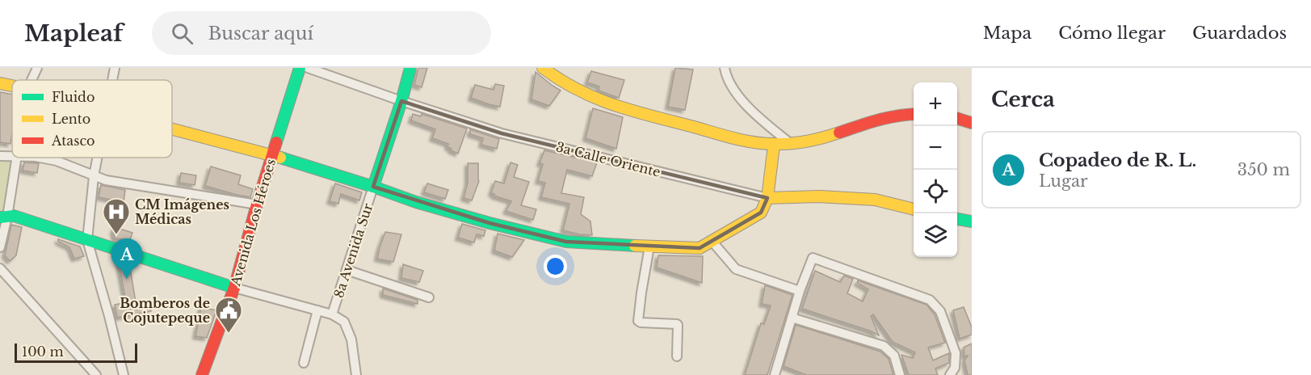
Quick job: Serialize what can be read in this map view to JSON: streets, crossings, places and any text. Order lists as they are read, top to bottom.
{
  "streets": {
    "street": ["3a Calle Oriente", "Avenida Los Héroes", "8a Avenida Sur"]
  },
  "places": {
    "hospital": ["CM Imágenes Médicas"],
    "public building": ["Bomberos de Cojutepeque"]
  },
  "legend": ["Fluido", "Lento", "Atasco"],
  "scale_bar": "100 m",
  "page": {
    "header": "Mapleaf",
    "search": "Buscar aquí",
    "nav": ["Mapa", "Cómo llegar", "Guardados"],
    "heading": "Cerca",
    "map_buttons": ["+", "−"],
    "list": [
      {
        "mark": "A",
        "name": "Copadeo de R. L.",
        "note": "Lugar",
        "value": "350 m"
      }
    ],
    "pins": "A",
    "scale": "100 m"
  }
}
